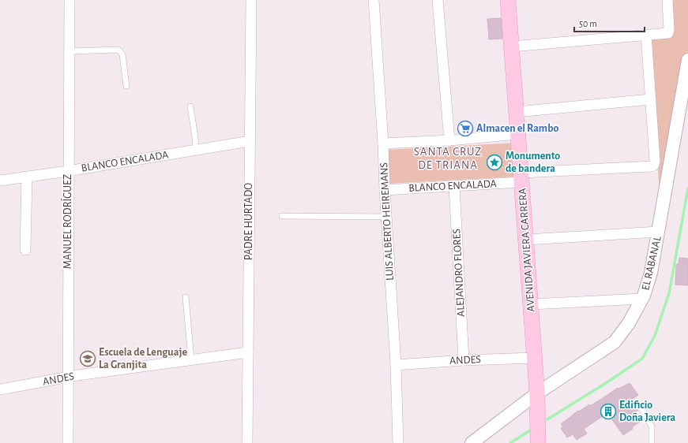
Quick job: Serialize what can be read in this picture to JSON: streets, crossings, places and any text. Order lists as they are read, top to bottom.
{
  "streets": {
    "main road": ["AVENIDA JAVIERA CARRERA"],
    "street": [
      "BLANCO ENCALADA",
      "MANUEL RODRÍGUEZ",
      "PADRE HURTADO",
      "LUIS ALBERTO HEIREMANS",
      "EL RABANAL",
      "ALEJANDRO FLORES",
      "ANDES"
    ]
  },
  "crossings": [
    ["BLANCO ENCALADA", "MANUEL RODRÍGUEZ"],
    ["BLANCO ENCALADA", "PADRE HURTADO"],
    ["BLANCO ENCALADA", "LUIS ALBERTO HEIREMANS"],
    ["BLANCO ENCALADA", "AVENIDA JAVIERA CARRERA"],
    ["BLANCO ENCALADA", "ALEJANDRO FLORES"],
    ["MANUEL RODRÍGUEZ", "ANDES"],
    ["PADRE HURTADO", "ANDES"],
    ["LUIS ALBERTO HEIREMANS", "ANDES"],
    ["AVENIDA JAVIERA CARRERA", "EL RABANAL"],
    ["AVENIDA JAVIERA CARRERA", "ANDES"],
    ["ALEJANDRO FLORES", "ANDES"]
  ],
  "districts": ["SANTA CRUZ DE TRIANA"],
  "places": {
    "supermarket": ["Almacen el Rambo"],
    "place": ["Monumento de bandera"],
    "school or university": ["Escuela de Lenguaje La Granjita"],
    "building": ["Edificio Doña Javiera"]
  },
  "scale_bar": "50 m"
}
